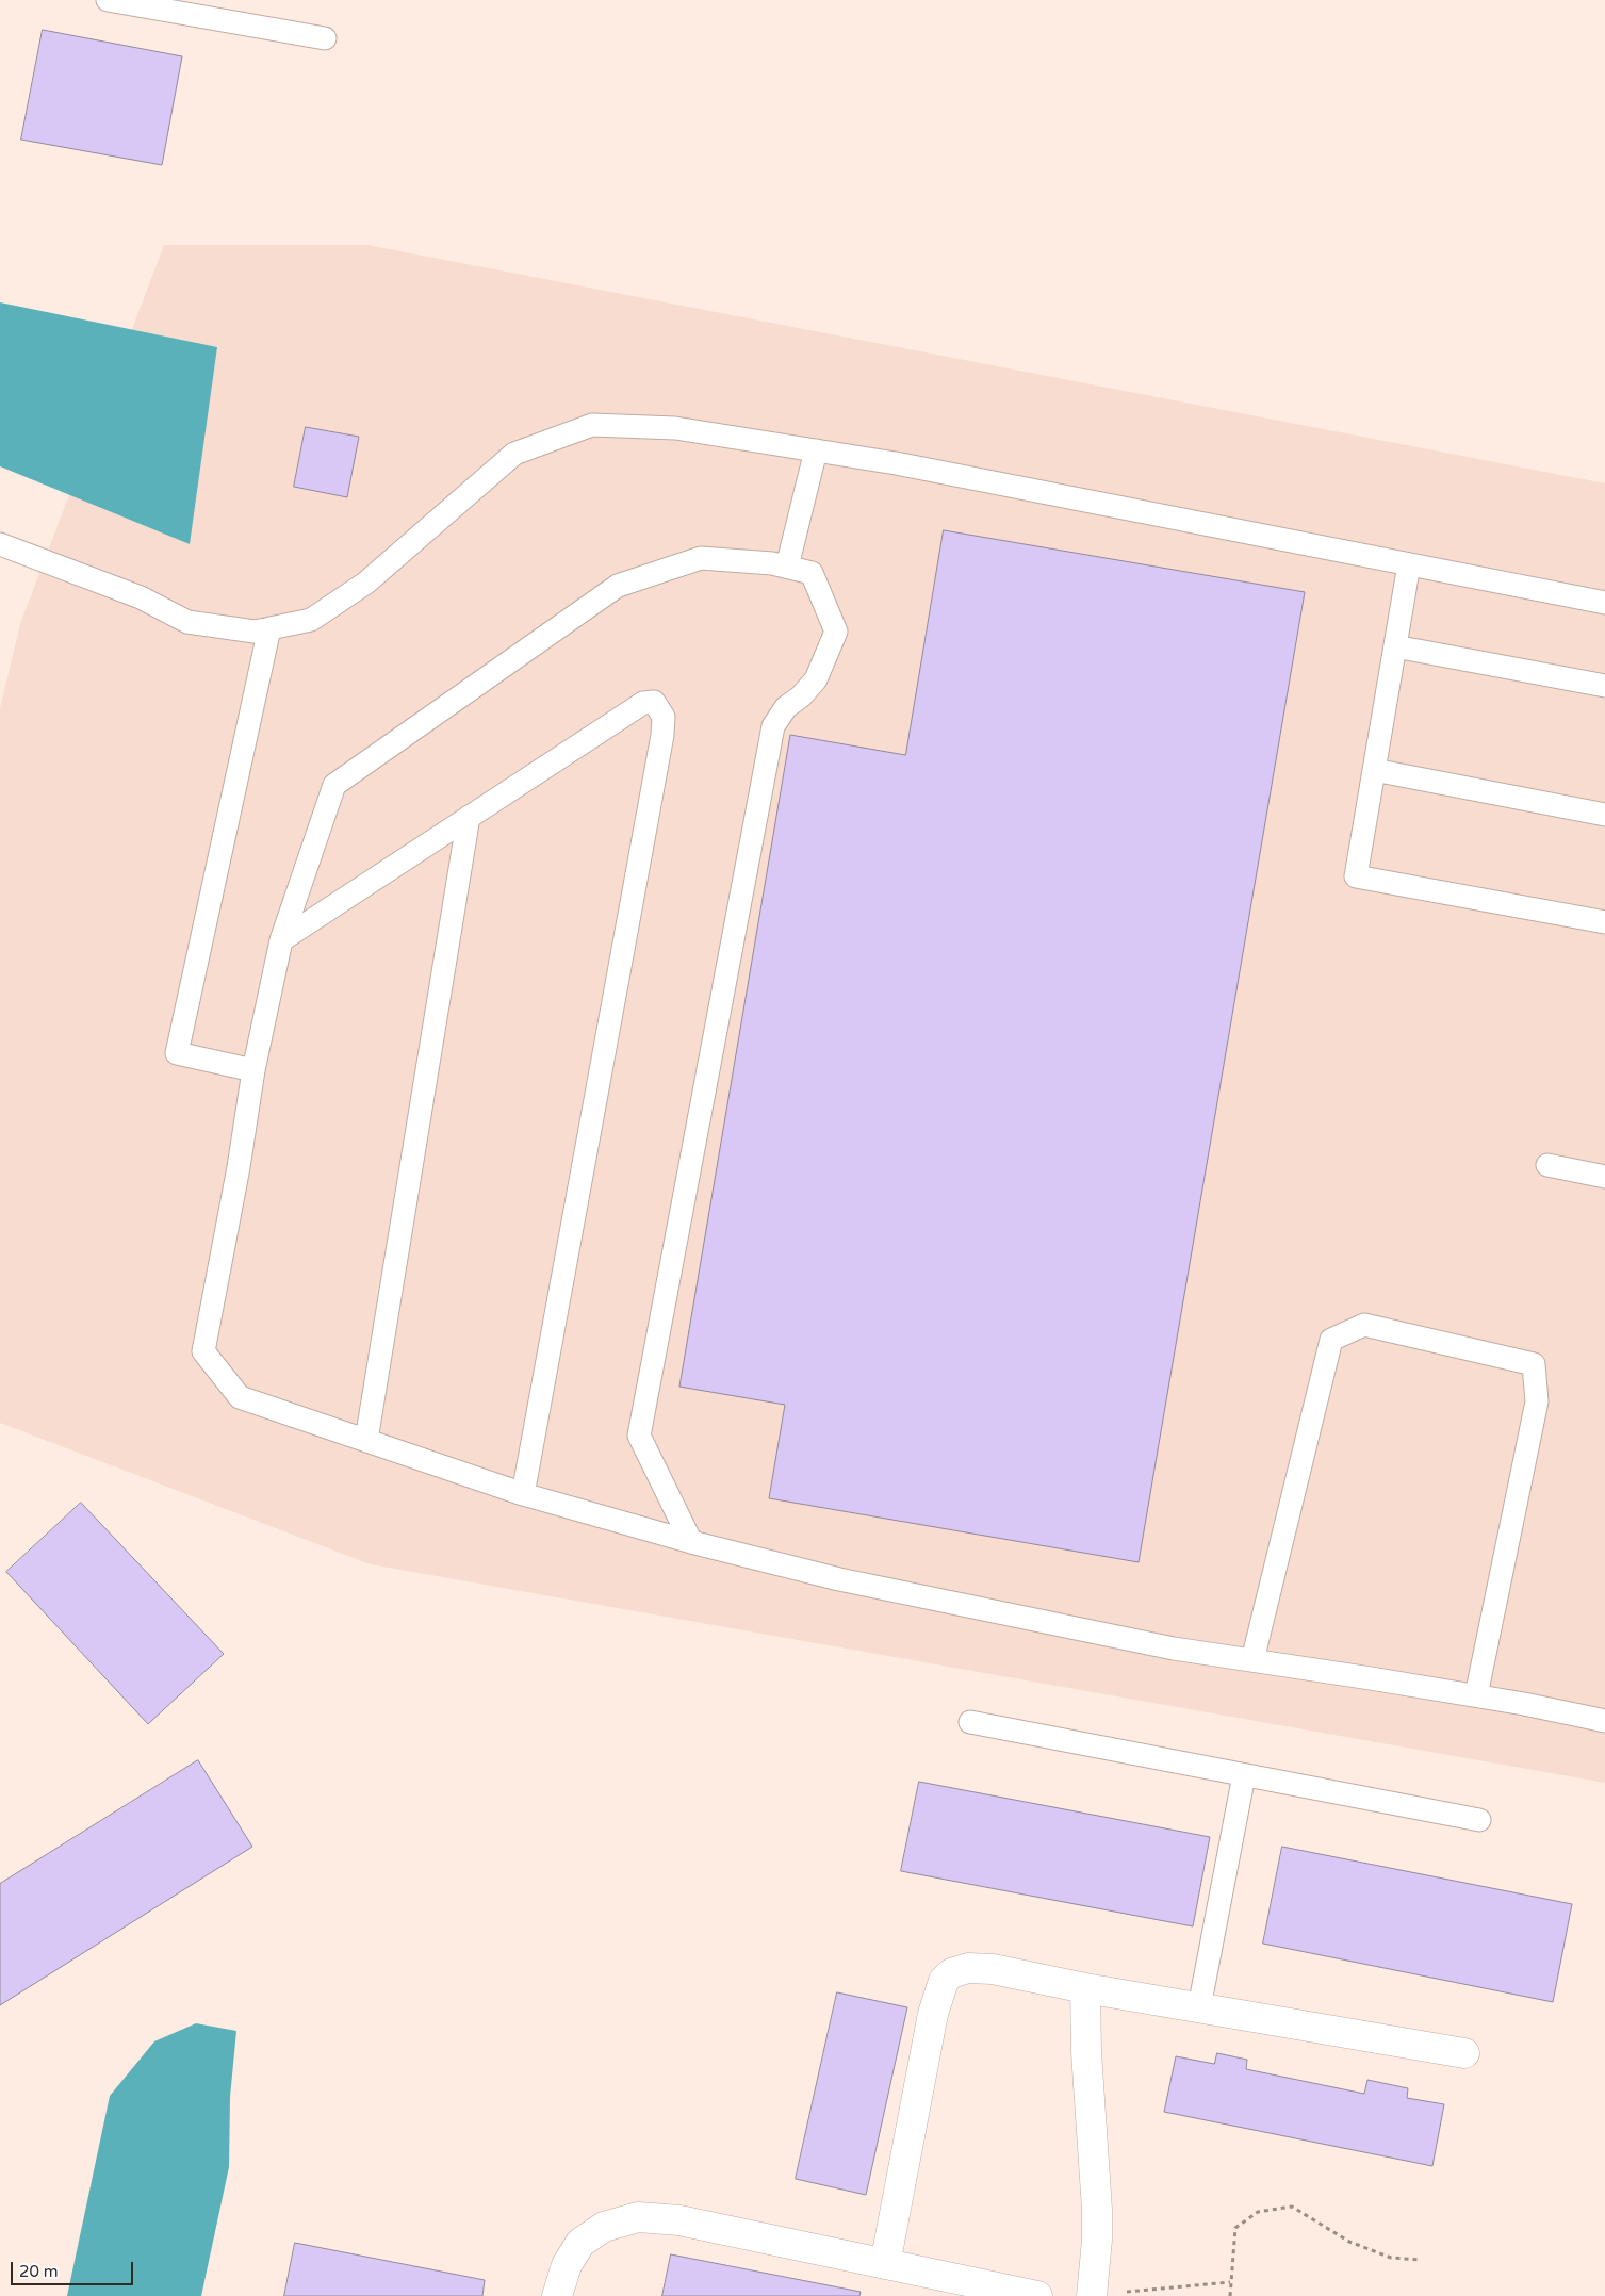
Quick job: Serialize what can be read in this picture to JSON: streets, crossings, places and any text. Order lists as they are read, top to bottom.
{
  "scale_bar": "20 m"
}
